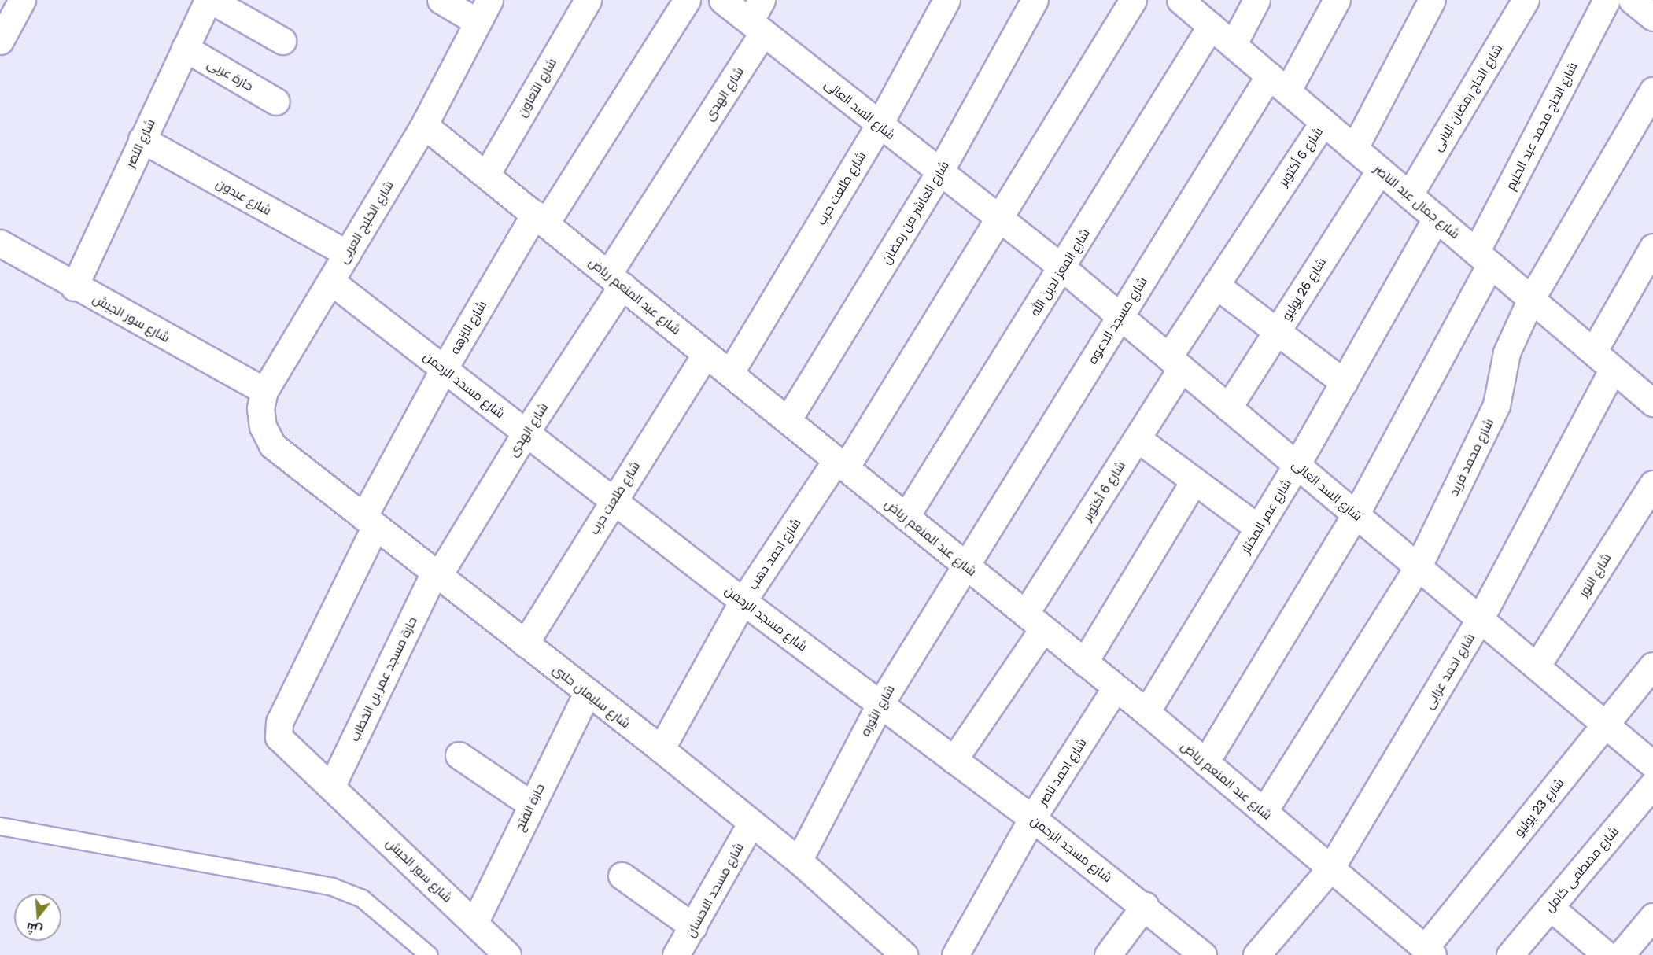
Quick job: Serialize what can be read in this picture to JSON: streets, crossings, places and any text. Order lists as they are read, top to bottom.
{
  "streets": {
    "street": [
      "حارة عربى",
      "شارع التعاون",
      "شارع الهدى",
      "شارع الحاج رمضان البابى",
      "شارع السد العالى",
      "شارع الحاج محمد عبد الحليم",
      "شارع النصر",
      "شارع 6 أكتوبر",
      "شارع طلعت حرب",
      "شارع عبدون",
      "شارع جمال عبد الناصر",
      "شارع العاشر من رمضان",
      "شارع الخليج العربى",
      "شارع المعز لدين الله",
      "شارع 26 يوليو",
      "شارع عبد المنعم رياض",
      "شارع سور الجيش",
      "شارع مسجد الدعوه",
      "شارع النزهه",
      "شارع مسجد الرحمن",
      "شارع محمد فريد",
      "شارع عمر المختار",
      "شارع احمد دهب",
      "شارع النور",
      "شارع احمد عرابى",
      "حارة مسجد عمر بن الخطاب",
      "شارع سليمان حلبى",
      "شارع الثوره",
      "شارع احمد ناصر",
      "حارة الفتح",
      "شارع 23 يوليو",
      "شارع مصطفى كامل",
      "شارع مسجد الاحسان"
    ]
  },
  "crossings": [
    ["حارة عربى", "شارع النصر"],
    ["شارع التعاون", "شارع عبد المنعم رياض"],
    ["شارع الهدى", "شارع السد العالى"],
    ["شارع الهدى", "شارع عبد المنعم رياض"],
    ["شارع الهدى", "شارع مسجد الرحمن"],
    ["شارع الهدى", "حارة مسجد عمر بن الخطاب"],
    ["شارع الهدى", "شارع سليمان حلبى"],
    ["شارع الحاج رمضان البابى", "شارع جمال عبد الناصر"],
    ["شارع السد العالى", "شارع الحاج محمد عبد الحليم"],
    ["شارع السد العالى", "شارع 6 أكتوبر"],
    ["شارع السد العالى", "شارع طلعت حرب"],
    ["شارع السد العالى", "شارع العاشر من رمضان"],
    ["شارع السد العالى", "شارع المعز لدين الله"],
    ["شارع السد العالى", "شارع 26 يوليو"],
    ["شارع السد العالى", "شارع مسجد الدعوه"],
    ["شارع السد العالى", "شارع محمد فريد"],
    ["شارع السد العالى", "شارع عمر المختار"],
    ["شارع السد العالى", "شارع النور"],
    ["شارع السد العالى", "شارع احمد عرابى"],
    ["شارع السد العالى", "شارع 23 يوليو"],
    ["شارع الحاج محمد عبد الحليم", "شارع جمال عبد الناصر"],
    ["شارع الحاج محمد عبد الحليم", "شارع عبد المنعم رياض"],
    ["شارع النصر", "شارع عبدون"],
    ["شارع النصر", "شارع سور الجيش"],
    ["شارع 6 أكتوبر", "شارع جمال عبد الناصر"],
    ["شارع 6 أكتوبر", "شارع عبد المنعم رياض"],
    ["شارع 6 أكتوبر", "شارع مسجد الرحمن"],
    ["شارع طلعت حرب", "شارع عبد المنعم رياض"],
    ["شارع طلعت حرب", "شارع مسجد الرحمن"],
    ["شارع طلعت حرب", "شارع سليمان حلبى"],
    ["شارع عبدون", "شارع الخليج العربى"],
    ["شارع جمال عبد الناصر", "شارع المعز لدين الله"],
    ["شارع جمال عبد الناصر", "شارع 26 يوليو"],
    ["شارع جمال عبد الناصر", "شارع مسجد الدعوه"],
    ["شارع جمال عبد الناصر", "شارع محمد فريد"],
    ["شارع جمال عبد الناصر", "شارع عمر المختار"],
    ["شارع جمال عبد الناصر", "شارع احمد عرابى"],
    ["شارع العاشر من رمضان", "شارع عبد المنعم رياض"],
    ["شارع الخليج العربى", "شارع عبد المنعم رياض"],
    ["شارع الخليج العربى", "شارع سور الجيش"],
    ["شارع الخليج العربى", "شارع مسجد الرحمن"],
    ["شارع الخليج العربى", "شارع سليمان حلبى"],
    ["شارع المعز لدين الله", "شارع عبد المنعم رياض"],
    ["شارع عبد المنعم رياض", "شارع مسجد الدعوه"],
    ["شارع عبد المنعم رياض", "شارع النزهه"],
    ["شارع عبد المنعم رياض", "شارع محمد فريد"],
    ["شارع عبد المنعم رياض", "شارع عمر المختار"],
    ["شارع عبد المنعم رياض", "شارع احمد دهب"],
    ["شارع عبد المنعم رياض", "شارع احمد عرابى"],
    ["شارع عبد المنعم رياض", "شارع الثوره"],
    ["شارع عبد المنعم رياض", "شارع احمد ناصر"],
    ["شارع عبد المنعم رياض", "شارع 23 يوليو"],
    ["شارع سور الجيش", "شارع النزهه"],
    ["شارع سور الجيش", "حارة مسجد عمر بن الخطاب"],
    ["شارع سور الجيش", "حارة الفتح"],
    ["شارع مسجد الدعوه", "شارع الثوره"],
    ["شارع النزهه", "شارع مسجد الرحمن"],
    ["شارع النزهه", "حارة مسجد عمر بن الخطاب"],
    ["شارع النزهه", "شارع سليمان حلبى"],
    ["شارع مسجد الرحمن", "شارع احمد دهب"],
    ["شارع مسجد الرحمن", "شارع الثوره"],
    ["شارع مسجد الرحمن", "شارع احمد ناصر"],
    ["شارع احمد دهب", "شارع سليمان حلبى"],
    ["حارة مسجد عمر بن الخطاب", "شارع سليمان حلبى"],
    ["شارع سليمان حلبى", "شارع الثوره"],
    ["شارع سليمان حلبى", "حارة الفتح"],
    ["شارع سليمان حلبى", "شارع مسجد الاحسان"]
  ],
  "north": "bottom"
}
